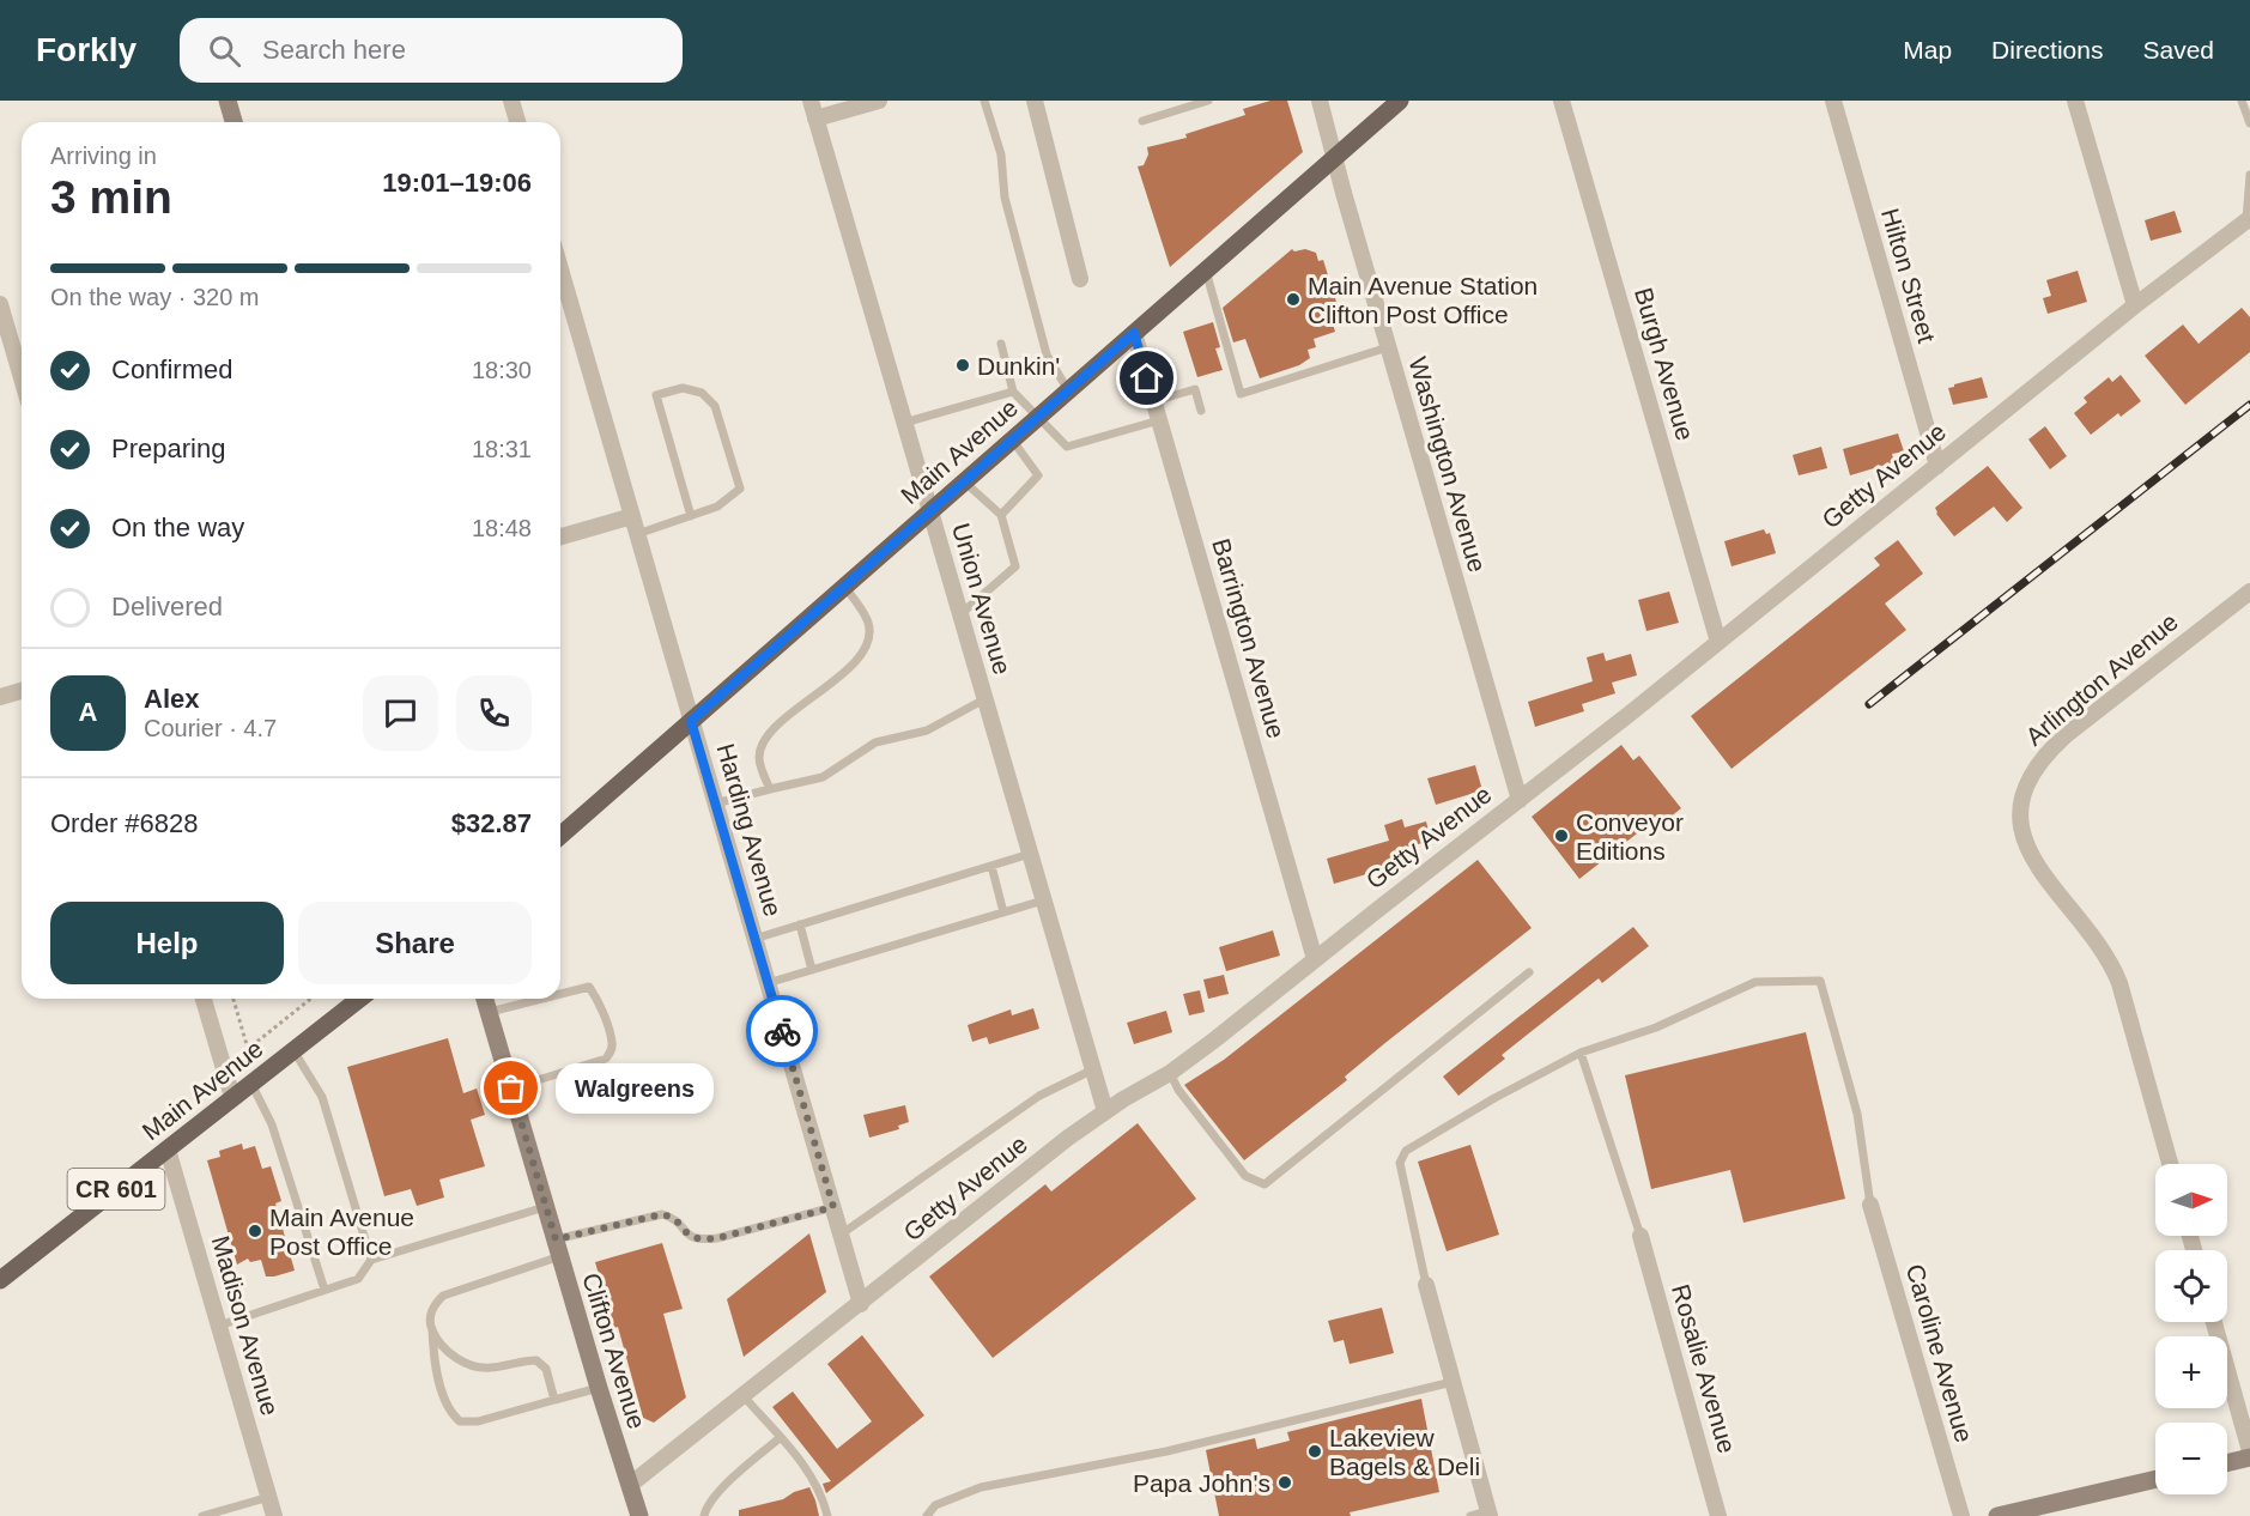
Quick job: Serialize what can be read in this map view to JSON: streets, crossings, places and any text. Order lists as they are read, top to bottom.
{
  "streets": {
    "main road": ["Main Avenue", "CR 601", "Clifton Avenue"],
    "street": [
      "Hilton Street",
      "Burgh Avenue",
      "Washington Avenue",
      "Getty Avenue",
      "Union Avenue",
      "Barrington Avenue",
      "Arlington Avenue",
      "Harding Avenue",
      "Madison Avenue",
      "Caroline Avenue",
      "Rosalie Avenue"
    ]
  },
  "crossings": [
    ["Hilton Street", "Getty Avenue"],
    ["Burgh Avenue", "Getty Avenue"],
    ["Main Avenue", "Washington Avenue"],
    ["Main Avenue", "Union Avenue"],
    ["Main Avenue", "Barrington Avenue"],
    ["Main Avenue", "Harding Avenue"],
    ["Main Avenue", "Madison Avenue"],
    ["Washington Avenue", "Getty Avenue"],
    ["Getty Avenue", "Union Avenue"],
    ["Getty Avenue", "Barrington Avenue"],
    ["Getty Avenue", "Harding Avenue"],
    ["Getty Avenue", "Clifton Avenue"]
  ],
  "places": [
    "Main Avenue Station Clifton Post Office",
    "Dunkin'",
    "Conveyor Editions",
    "Walgreens",
    "Main Avenue Post Office",
    "Lakeview Bagels & Deli",
    "Papa John's"
  ],
  "north": "right",
  "page": {
    "header": "Forkly",
    "search": "Search here",
    "nav": ["Map", "Directions", "Saved"],
    "heading": ["3 min", "Arriving in", "19:01–19:06"],
    "panel": [
      "Alex",
      "Courier · 4.7",
      "Order #6828",
      "$32.87"
    ],
    "bar": "On the way · 320 m",
    "list": [
      ["Confirmed", "18:30"],
      ["Preparing", "18:31"],
      ["On the way", "18:48"],
      "Delivered"
    ],
    "round": "A",
    "buttons": ["Help", "Share"],
    "bubble": "Walgreens",
    "map_buttons": ["+", "−"]
  }
}
